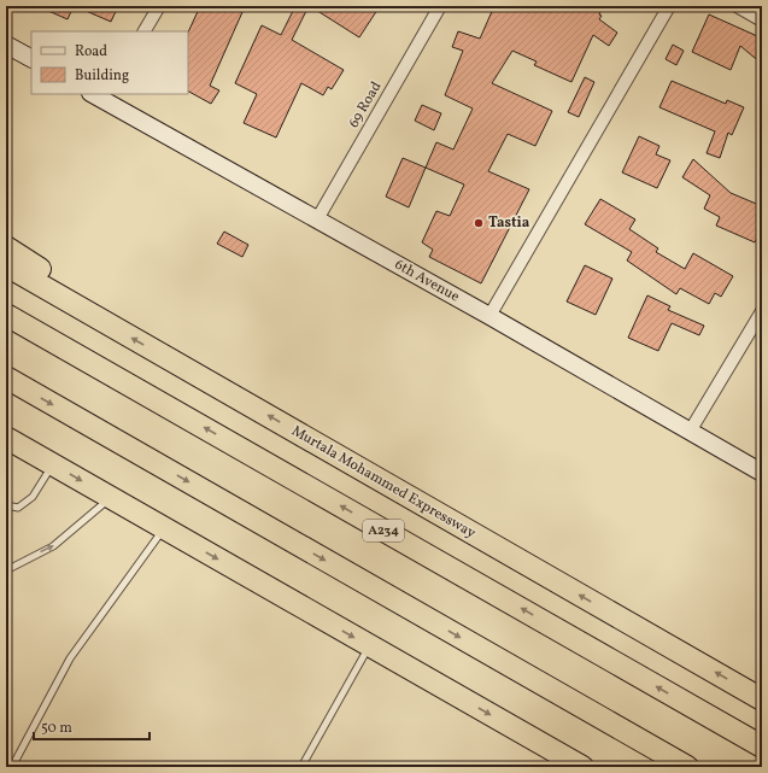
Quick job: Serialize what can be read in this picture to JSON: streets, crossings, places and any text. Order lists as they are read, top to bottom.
{
  "streets": {
    "highway": ["Murtala Mohammed Expressway", "A234"],
    "street": ["69 Road", "6th Avenue"]
  },
  "crossings": [
    ["69 Road", "6th Avenue"]
  ],
  "places": ["Tastia"],
  "legend": ["Road", "Building"],
  "scale_bar": "50 m"
}
